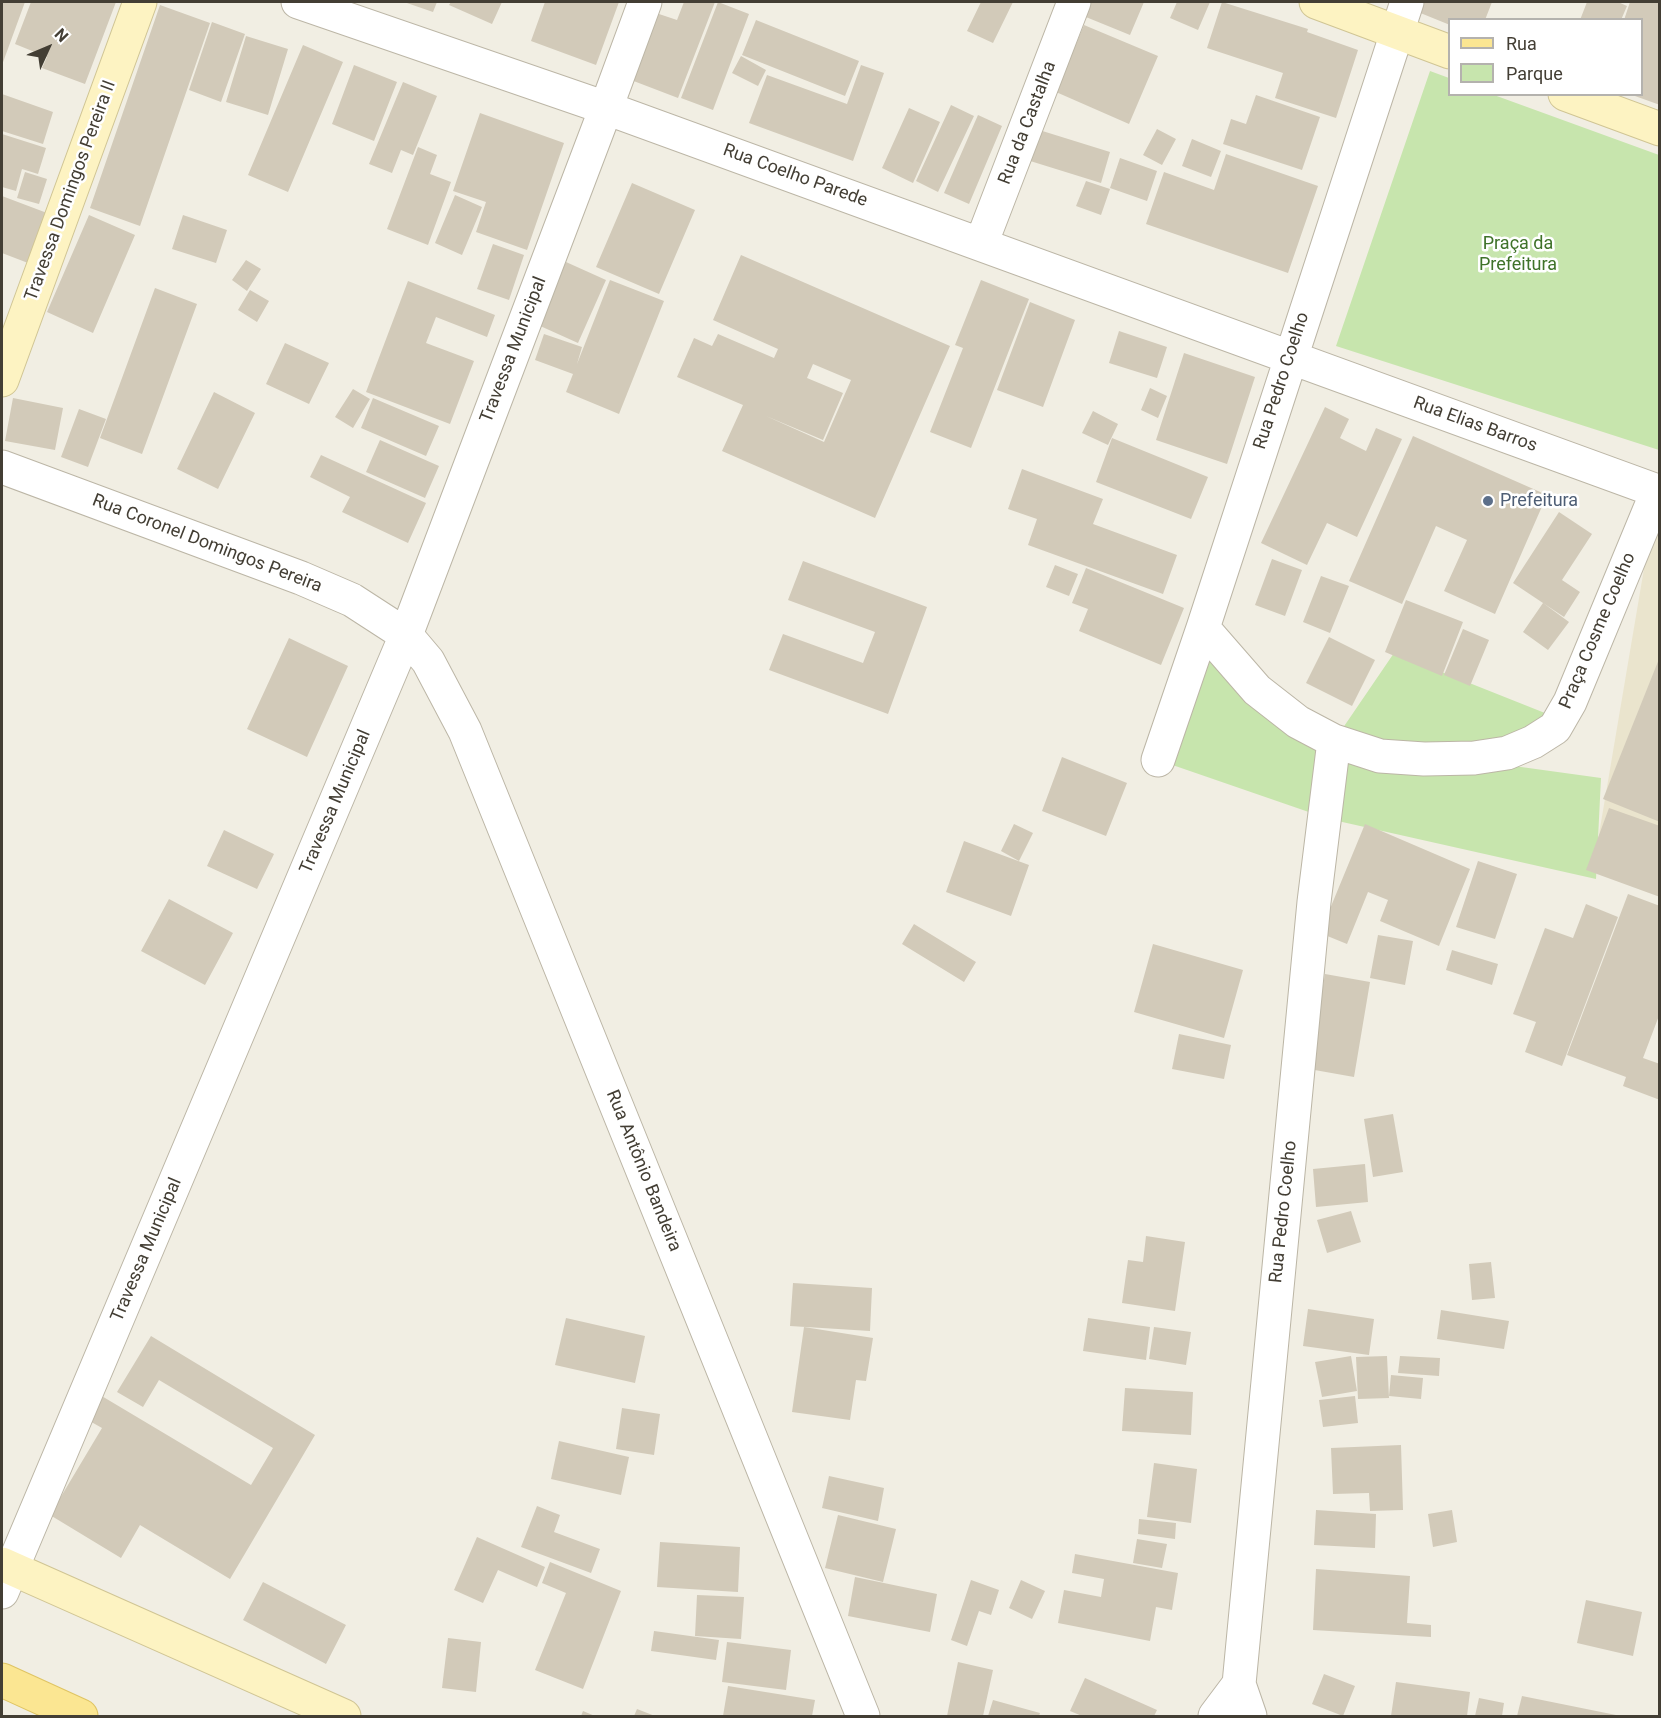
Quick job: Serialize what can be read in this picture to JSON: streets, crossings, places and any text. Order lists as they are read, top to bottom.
{
  "streets": {
    "street": [
      "Rua da Castalha",
      "Rua Coelho Parede",
      "Travessa Domingos Pereira II",
      "Travessa Municipal",
      "Rua Pedro Coelho",
      "Rua Elias Barros",
      "Rua Coronel Domingos Pereira",
      "Praça Cosme Coelho",
      "Rua Antônio Bandeira"
    ]
  },
  "crossings": [
    ["Rua da Castalha", "Rua Coelho Parede"],
    ["Rua Coelho Parede", "Travessa Municipal"],
    ["Rua Coelho Parede", "Rua Pedro Coelho"],
    ["Rua Coelho Parede", "Rua Elias Barros"],
    ["Travessa Municipal", "Rua Coronel Domingos Pereira"],
    ["Travessa Municipal", "Rua Antônio Bandeira"],
    ["Rua Pedro Coelho", "Rua Elias Barros"],
    ["Rua Pedro Coelho", "Praça Cosme Coelho"],
    ["Rua Elias Barros", "Praça Cosme Coelho"],
    ["Rua Coronel Domingos Pereira", "Rua Antônio Bandeira"]
  ],
  "parks": ["Praça da Prefeitura"],
  "places": ["Prefeitura"],
  "legend": ["Rua", "Parque"],
  "north": "top right"
}
